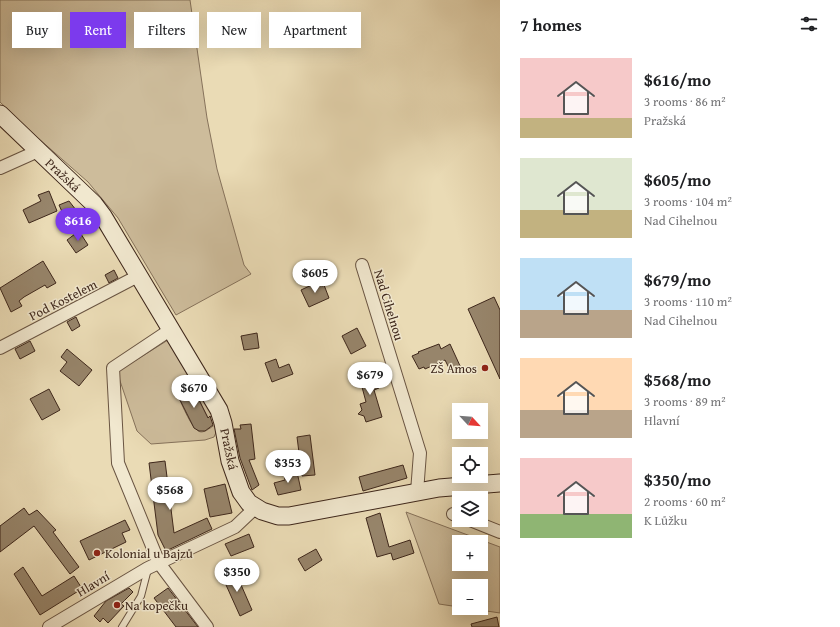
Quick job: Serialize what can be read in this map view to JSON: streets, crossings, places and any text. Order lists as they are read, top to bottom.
{
  "streets": {
    "main road": ["Pražská"],
    "street": ["Pod Kostelem", "Nad Cihelnou", "Hlavní"]
  },
  "crossings": [
    ["Pražská", "Pod Kostelem"],
    ["Pražská", "Hlavní"]
  ],
  "places": ["ZŠ Amos", "Kolonial u Bajzů", "Na kopečku"],
  "north": "bottom right",
  "page": {
    "heading": "7 homes",
    "chip": [
      "Buy",
      "Rent",
      "Filters",
      "New",
      "Apartment"
    ],
    "list": [
      {
        "name": "$616/mo",
        "note": "3 rooms · 86 m² · Pražská"
      },
      {
        "name": "$605/mo",
        "note": "3 rooms · 104 m² · Nad Cihelnou"
      },
      {
        "name": "$679/mo",
        "note": "3 rooms · 110 m² · Nad Cihelnou"
      },
      {
        "name": "$568/mo",
        "note": "3 rooms · 89 m² · Hlavní"
      },
      {
        "name": "$350/mo",
        "note": "2 rooms · 60 m² · K Lůžku"
      }
    ],
    "price": [
      "$616",
      "$605",
      "$679",
      "$670",
      "$353",
      "$568",
      "$350"
    ],
    "map_buttons": ["+", "−"]
  }
}
